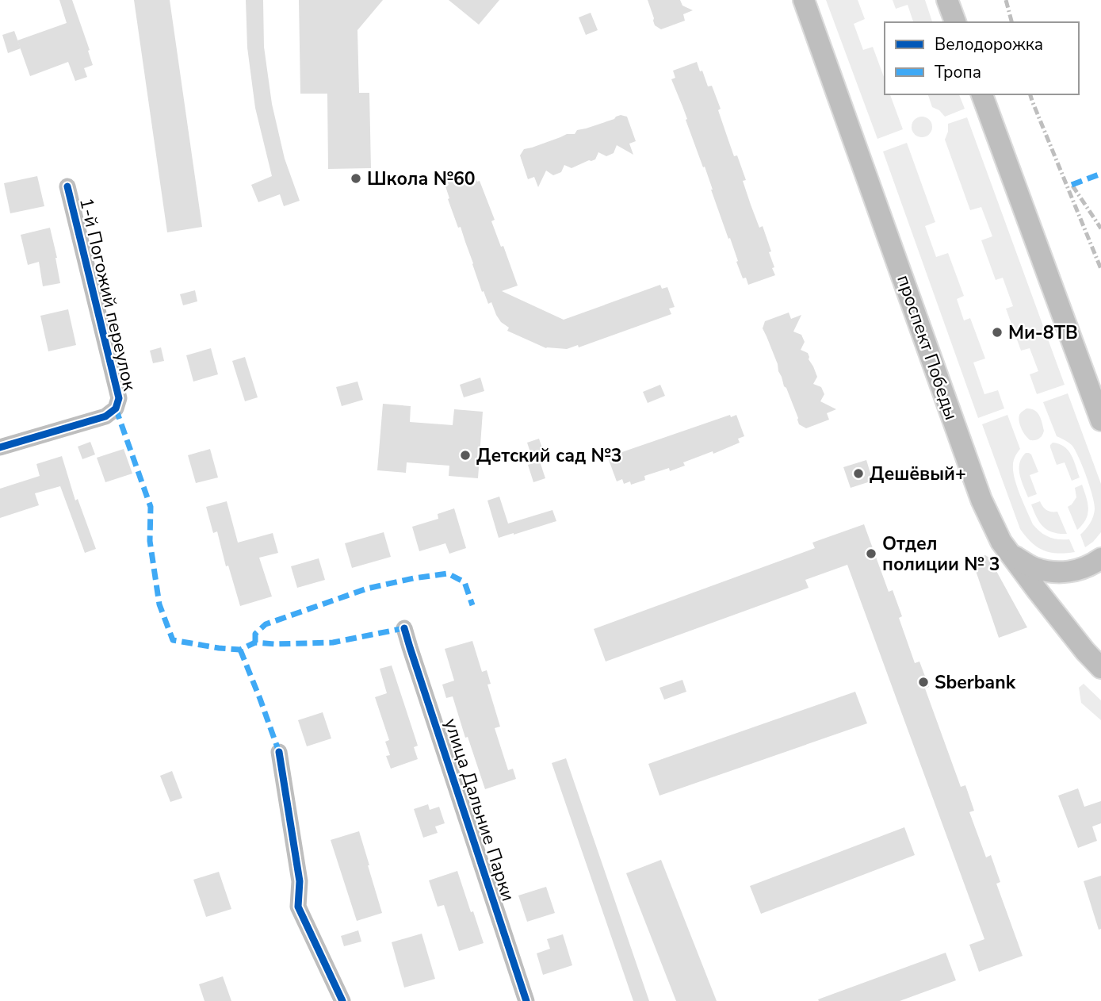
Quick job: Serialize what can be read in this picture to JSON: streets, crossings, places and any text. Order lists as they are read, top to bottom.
{
  "streets": {
    "main road": ["проспект Победы"],
    "street": ["1-й Погожий переулок", "улица Дальние Парки"]
  },
  "places": [
    "Школа №60",
    "Ми-8ТВ",
    "Детский сад №3",
    "Дешёвый+",
    "Отдел полиции № 3",
    "Sberbank"
  ],
  "legend": ["Велодорожка", "Тропа"]
}
